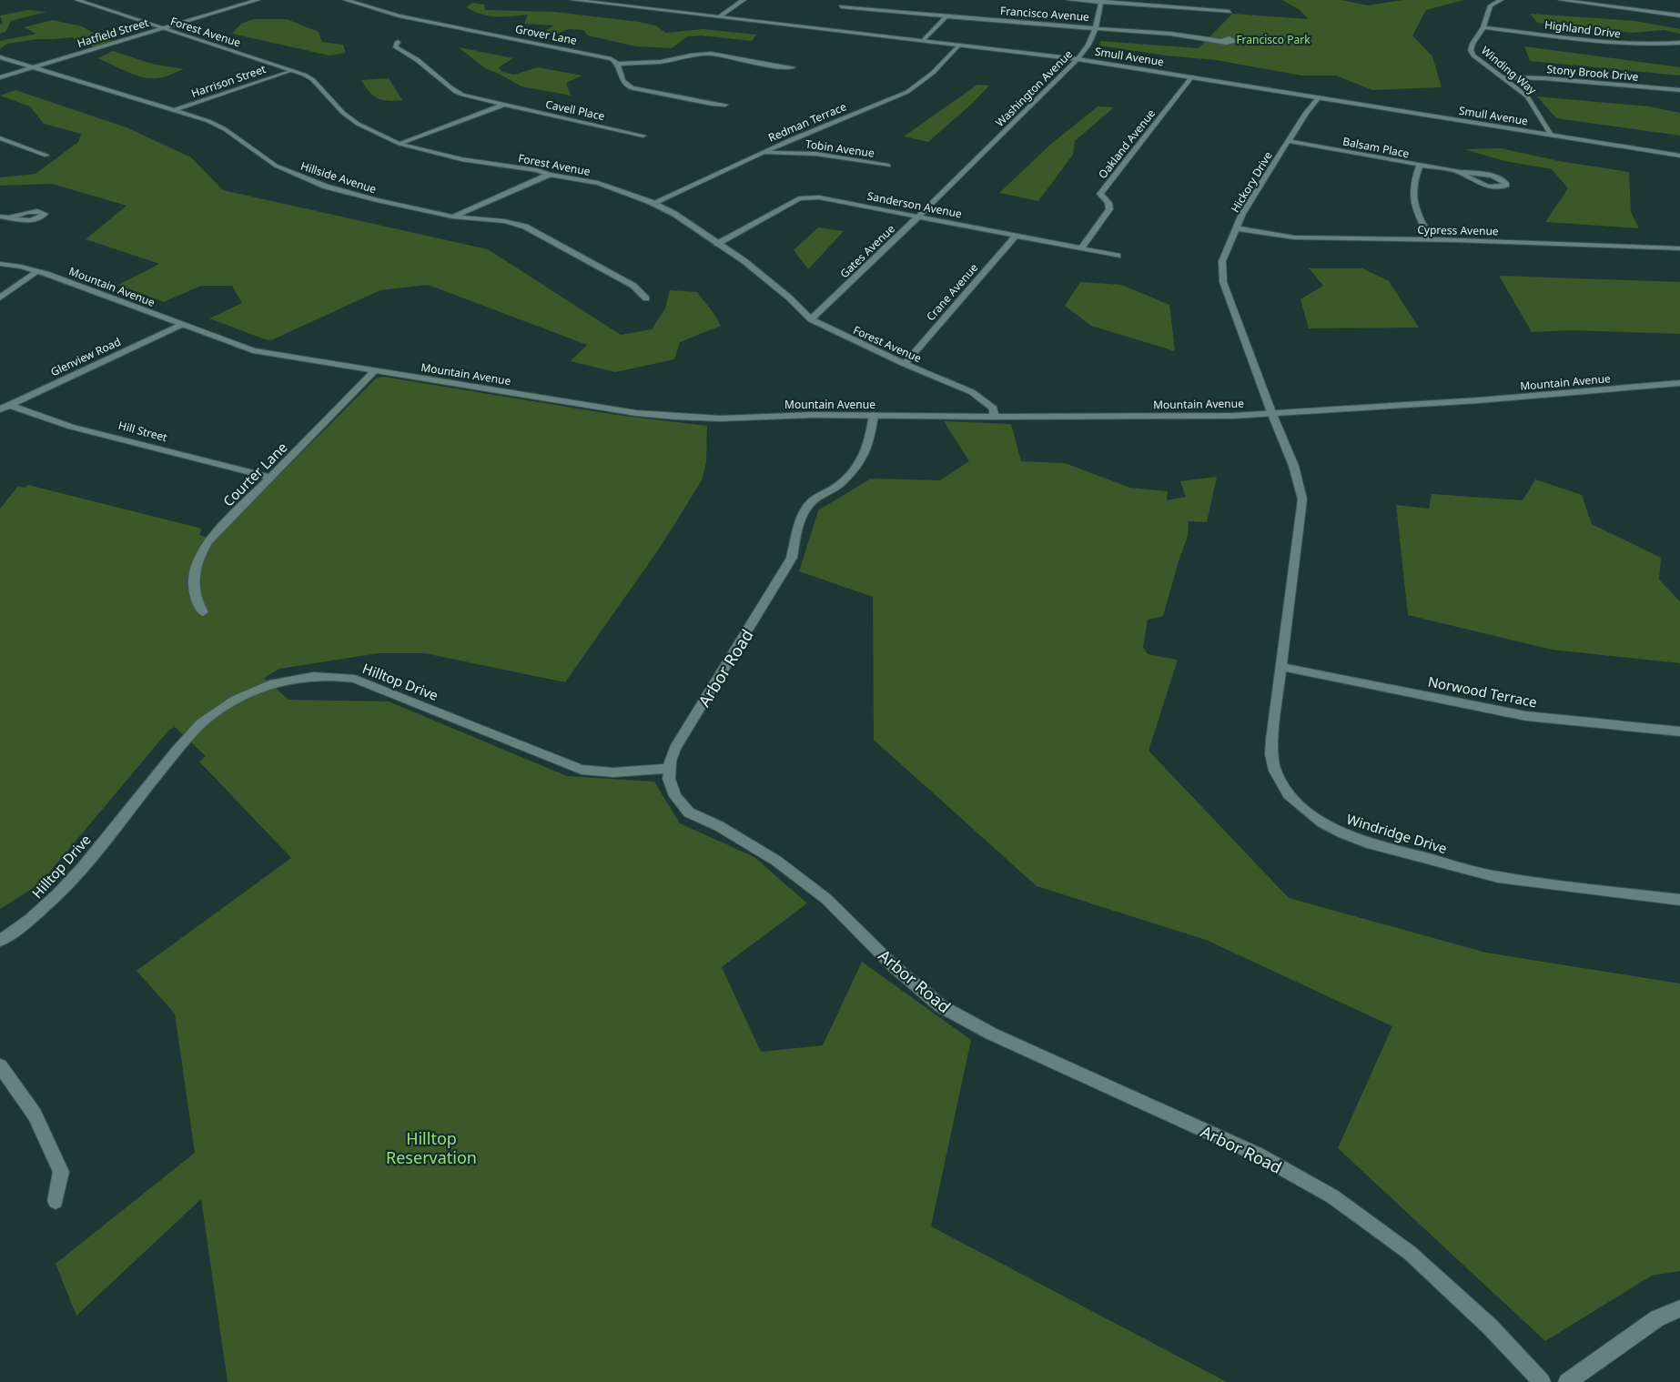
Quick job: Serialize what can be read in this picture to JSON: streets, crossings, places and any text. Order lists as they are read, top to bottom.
{
  "streets": {
    "street": [
      "Francisco Avenue",
      "Highland Drive",
      "Forest Avenue",
      "Hatfield Street",
      "Grover Lane",
      "Smull Avenue",
      "Winding Way",
      "Stony Brook Drive",
      "Harrison Street",
      "Washington Avenue",
      "Cavell Place",
      "Redman Terrace",
      "Oakland Avenue",
      "Balsam Place",
      "Tobin Avenue",
      "Hillside Avenue",
      "Hickory Drive",
      "Sanderson Avenue",
      "Cypress Avenue",
      "Gates Avenue",
      "Mountain Avenue",
      "Crane Avenue",
      "Glenview Road",
      "Hill Street",
      "Courter Lane",
      "Arbor Road",
      "Hilltop Drive",
      "Norwood Terrace",
      "Windridge Drive"
    ]
  },
  "crossings": [
    ["Francisco Avenue", "Washington Avenue"],
    ["Highland Drive", "Winding Way"],
    ["Forest Avenue", "Hatfield Street"],
    ["Forest Avenue", "Harrison Street"],
    ["Forest Avenue", "Redman Terrace"],
    ["Forest Avenue", "Sanderson Avenue"],
    ["Forest Avenue", "Gates Avenue"],
    ["Forest Avenue", "Mountain Avenue"],
    ["Forest Avenue", "Crane Avenue"],
    ["Hatfield Street", "Hillside Avenue"],
    ["Smull Avenue", "Winding Way"],
    ["Smull Avenue", "Washington Avenue"],
    ["Smull Avenue", "Redman Terrace"],
    ["Smull Avenue", "Oakland Avenue"],
    ["Smull Avenue", "Hickory Drive"],
    ["Winding Way", "Stony Brook Drive"],
    ["Harrison Street", "Hillside Avenue"],
    ["Washington Avenue", "Gates Avenue"],
    ["Redman Terrace", "Tobin Avenue"],
    ["Oakland Avenue", "Sanderson Avenue"],
    ["Balsam Place", "Hickory Drive"],
    ["Hickory Drive", "Cypress Avenue"],
    ["Hickory Drive", "Mountain Avenue"],
    ["Hickory Drive", "Windridge Drive"],
    ["Sanderson Avenue", "Gates Avenue"],
    ["Sanderson Avenue", "Crane Avenue"],
    ["Mountain Avenue", "Glenview Road"],
    ["Mountain Avenue", "Courter Lane"],
    ["Mountain Avenue", "Arbor Road"],
    ["Mountain Avenue", "Windridge Drive"],
    ["Glenview Road", "Hill Street"],
    ["Hill Street", "Courter Lane"],
    ["Arbor Road", "Hilltop Drive"],
    ["Norwood Terrace", "Windridge Drive"]
  ],
  "parks": ["Francisco Park", "Hilltop Reservation"]
}
